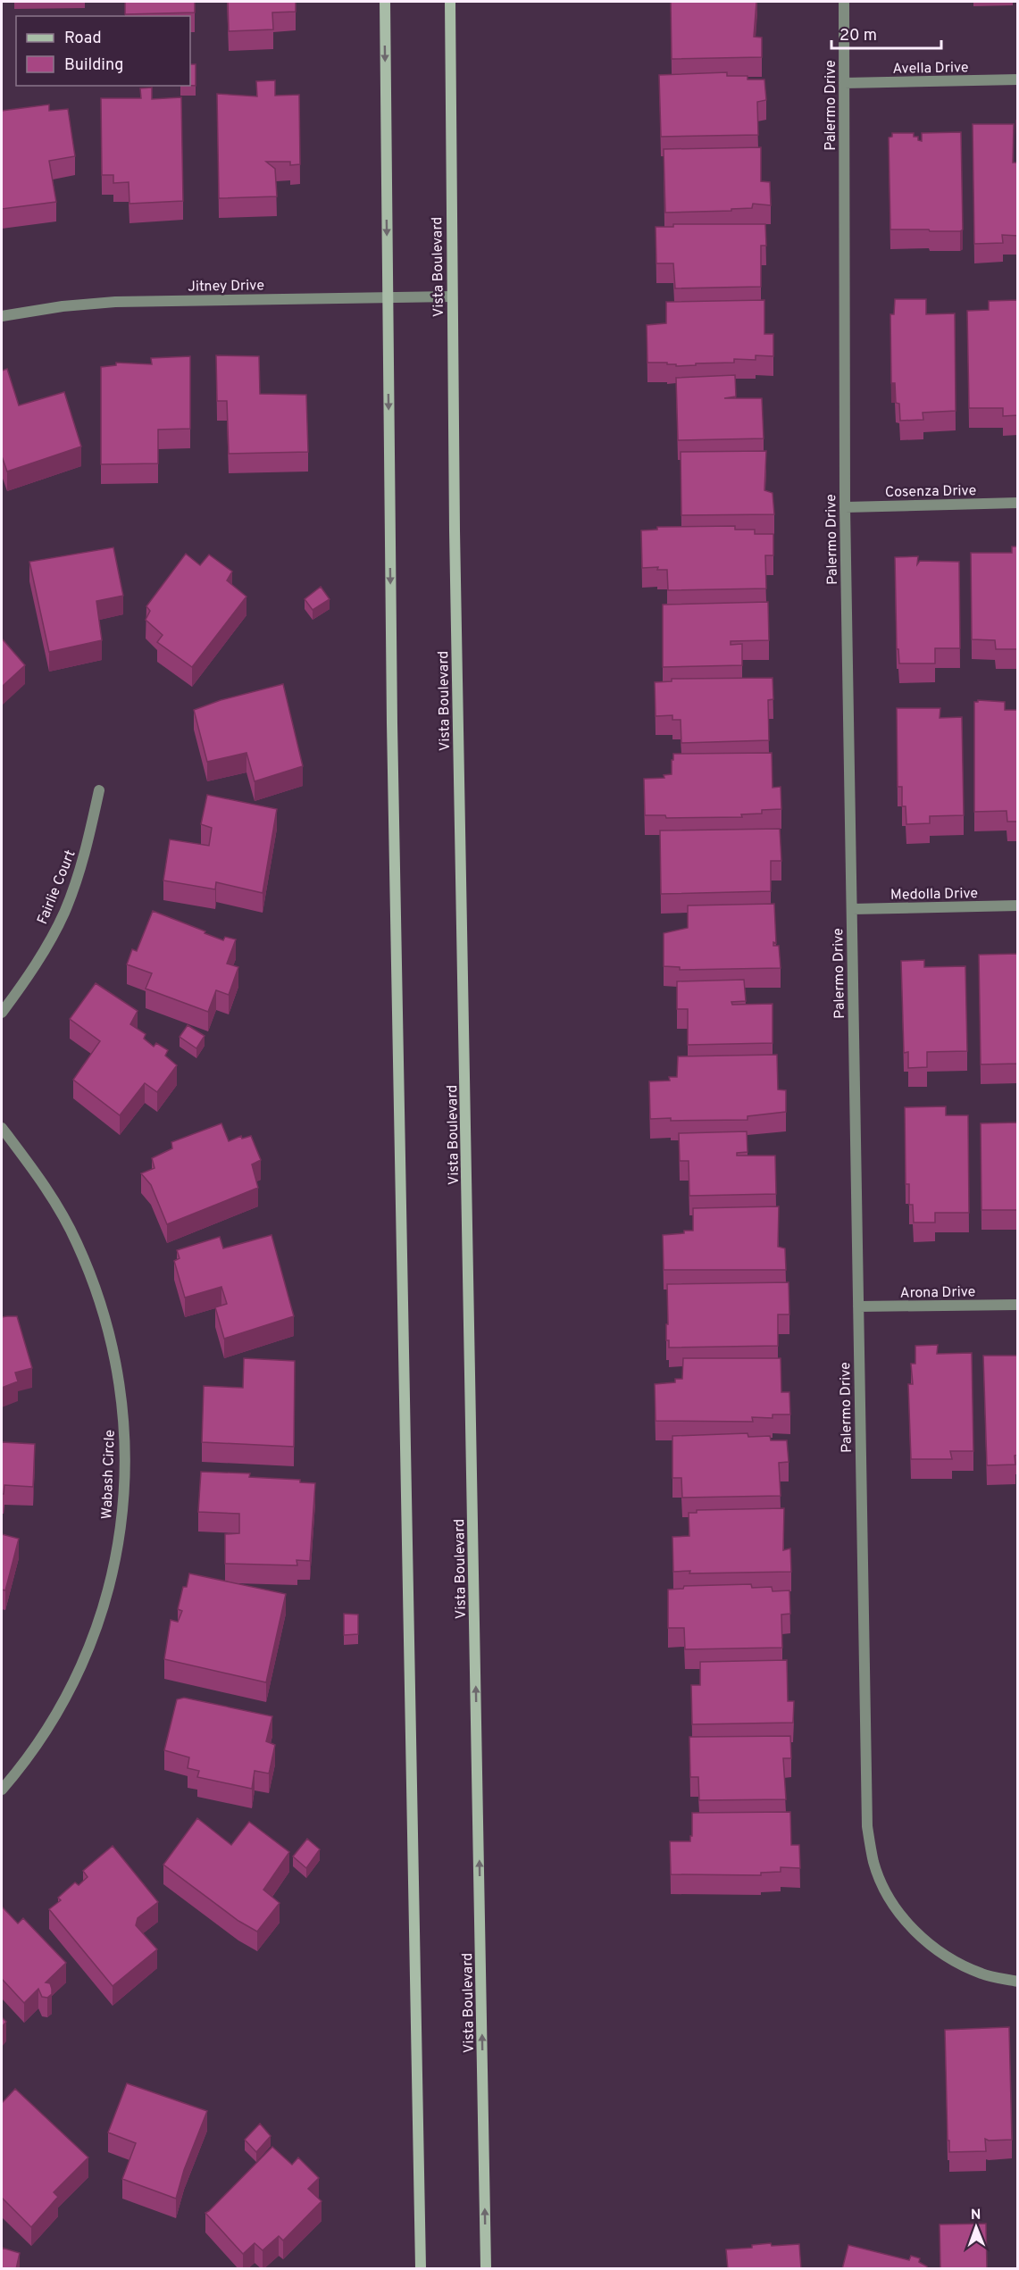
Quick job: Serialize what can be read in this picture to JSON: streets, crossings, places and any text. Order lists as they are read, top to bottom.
{
  "streets": {
    "main road": ["Vista Boulevard"],
    "street": [
      "Avella Drive",
      "Palermo Drive",
      "Jitney Drive",
      "Cosenza Drive",
      "Fairlie Court",
      "Medolla Drive",
      "Arona Drive",
      "Wabash Circle"
    ]
  },
  "crossings": [
    ["Avella Drive", "Palermo Drive"],
    ["Palermo Drive", "Cosenza Drive"],
    ["Palermo Drive", "Medolla Drive"],
    ["Palermo Drive", "Arona Drive"],
    ["Vista Boulevard", "Jitney Drive"]
  ],
  "legend": ["Road", "Building"],
  "scale_bar": "20 m",
  "north": "top"
}
